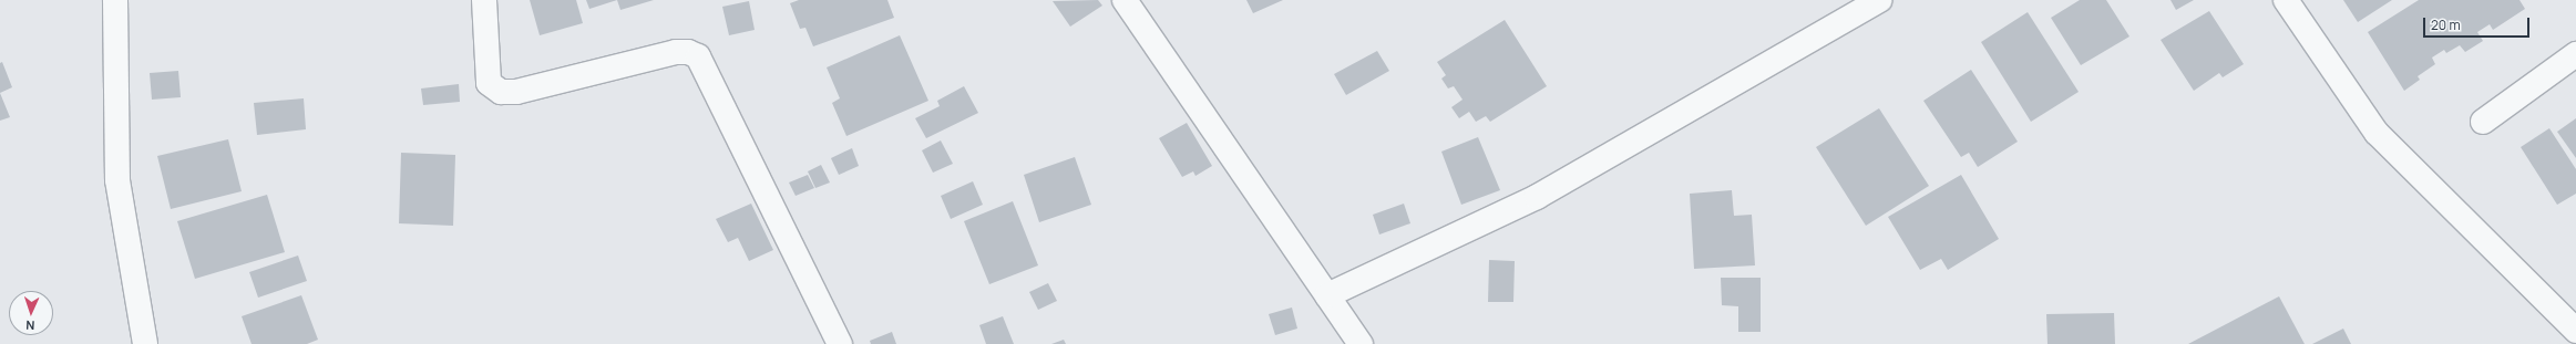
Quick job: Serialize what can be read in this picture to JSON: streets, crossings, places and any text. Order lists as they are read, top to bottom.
{
  "scale_bar": "20 m",
  "north": "bottom"
}
